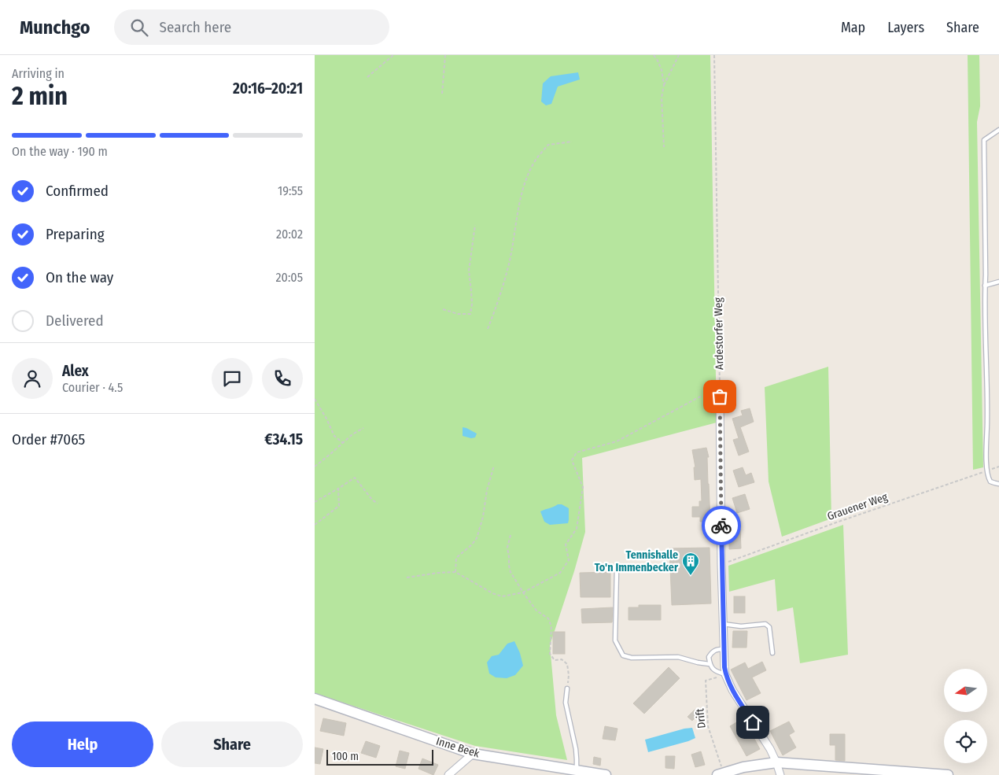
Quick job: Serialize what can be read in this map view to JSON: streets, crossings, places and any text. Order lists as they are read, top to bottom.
{
  "streets": {
    "street": ["Inne Beek"],
    "path": ["Ardestorfer Weg", "Grauener Weg", "Drift"]
  },
  "places": {
    "building": ["Tennishalle To'n Immenbecker"]
  },
  "scale_bar": "100 m",
  "north": "left",
  "page": {
    "header": "Munchgo",
    "search": "Search here",
    "nav": ["Map", "Layers", "Share"],
    "heading": ["2 min", "Arriving in", "20:16–20:21"],
    "panel": [
      "Alex",
      "Courier · 4.5",
      "Order #7065",
      "€34.15"
    ],
    "bar": "On the way · 190 m",
    "list": [
      ["Confirmed", "19:55"],
      ["Preparing", "20:02"],
      ["On the way", "20:05"],
      "Delivered"
    ],
    "buttons": ["Help", "Share"],
    "scale": "100 m"
  }
}
